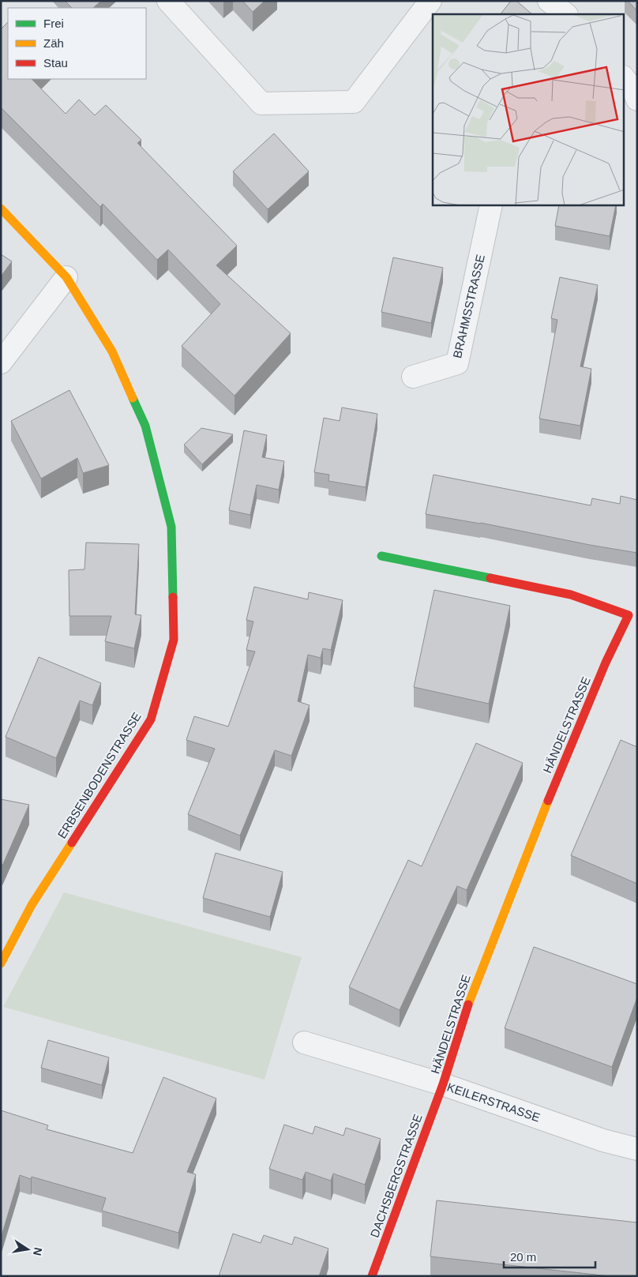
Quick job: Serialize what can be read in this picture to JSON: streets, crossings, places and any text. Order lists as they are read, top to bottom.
{
  "streets": {
    "street": [
      "BRAHMSSTRASSE",
      "HÄNDELSTRASSE",
      "ERBSENBODENSTRASSE",
      "KEILERSTRASSE",
      "DACHSBERGSTRASSE"
    ]
  },
  "crossings": [
    ["HÄNDELSTRASSE", "KEILERSTRASSE"],
    ["HÄNDELSTRASSE", "DACHSBERGSTRASSE"],
    ["KEILERSTRASSE", "DACHSBERGSTRASSE"]
  ],
  "legend": ["Frei", "Zäh", "Stau"],
  "scale_bar": "20 m",
  "north": "right"
}
